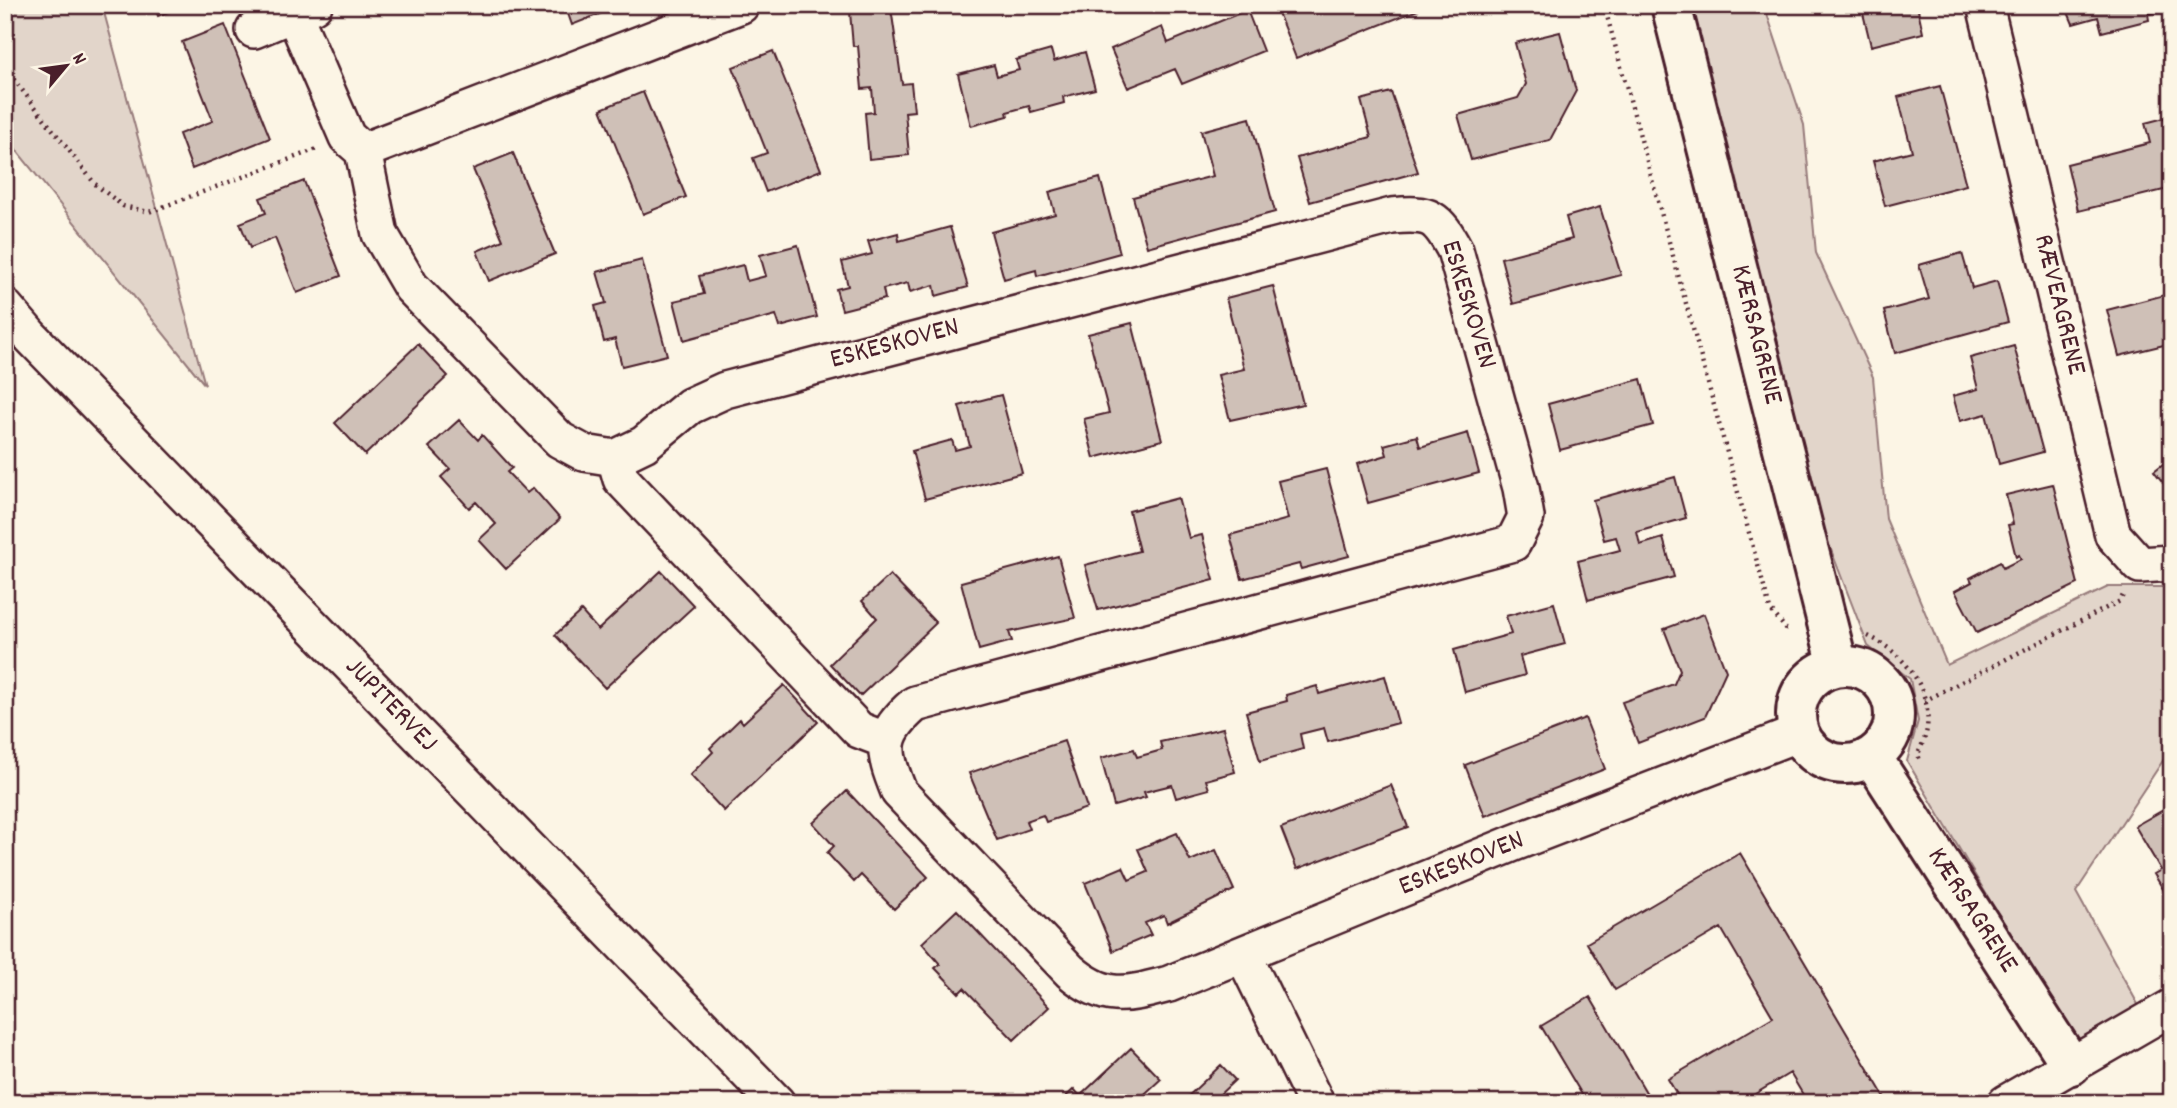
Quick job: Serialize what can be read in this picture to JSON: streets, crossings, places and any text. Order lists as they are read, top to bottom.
{
  "streets": {
    "street": [
      "ESKESKOVEN",
      "RÆVEAGRENE",
      "KÆRSAGRENE",
      "JUPITERVEJ"
    ]
  },
  "crossings": [
    ["ESKESKOVEN", "KÆRSAGRENE"]
  ],
  "north": "top right"
}
